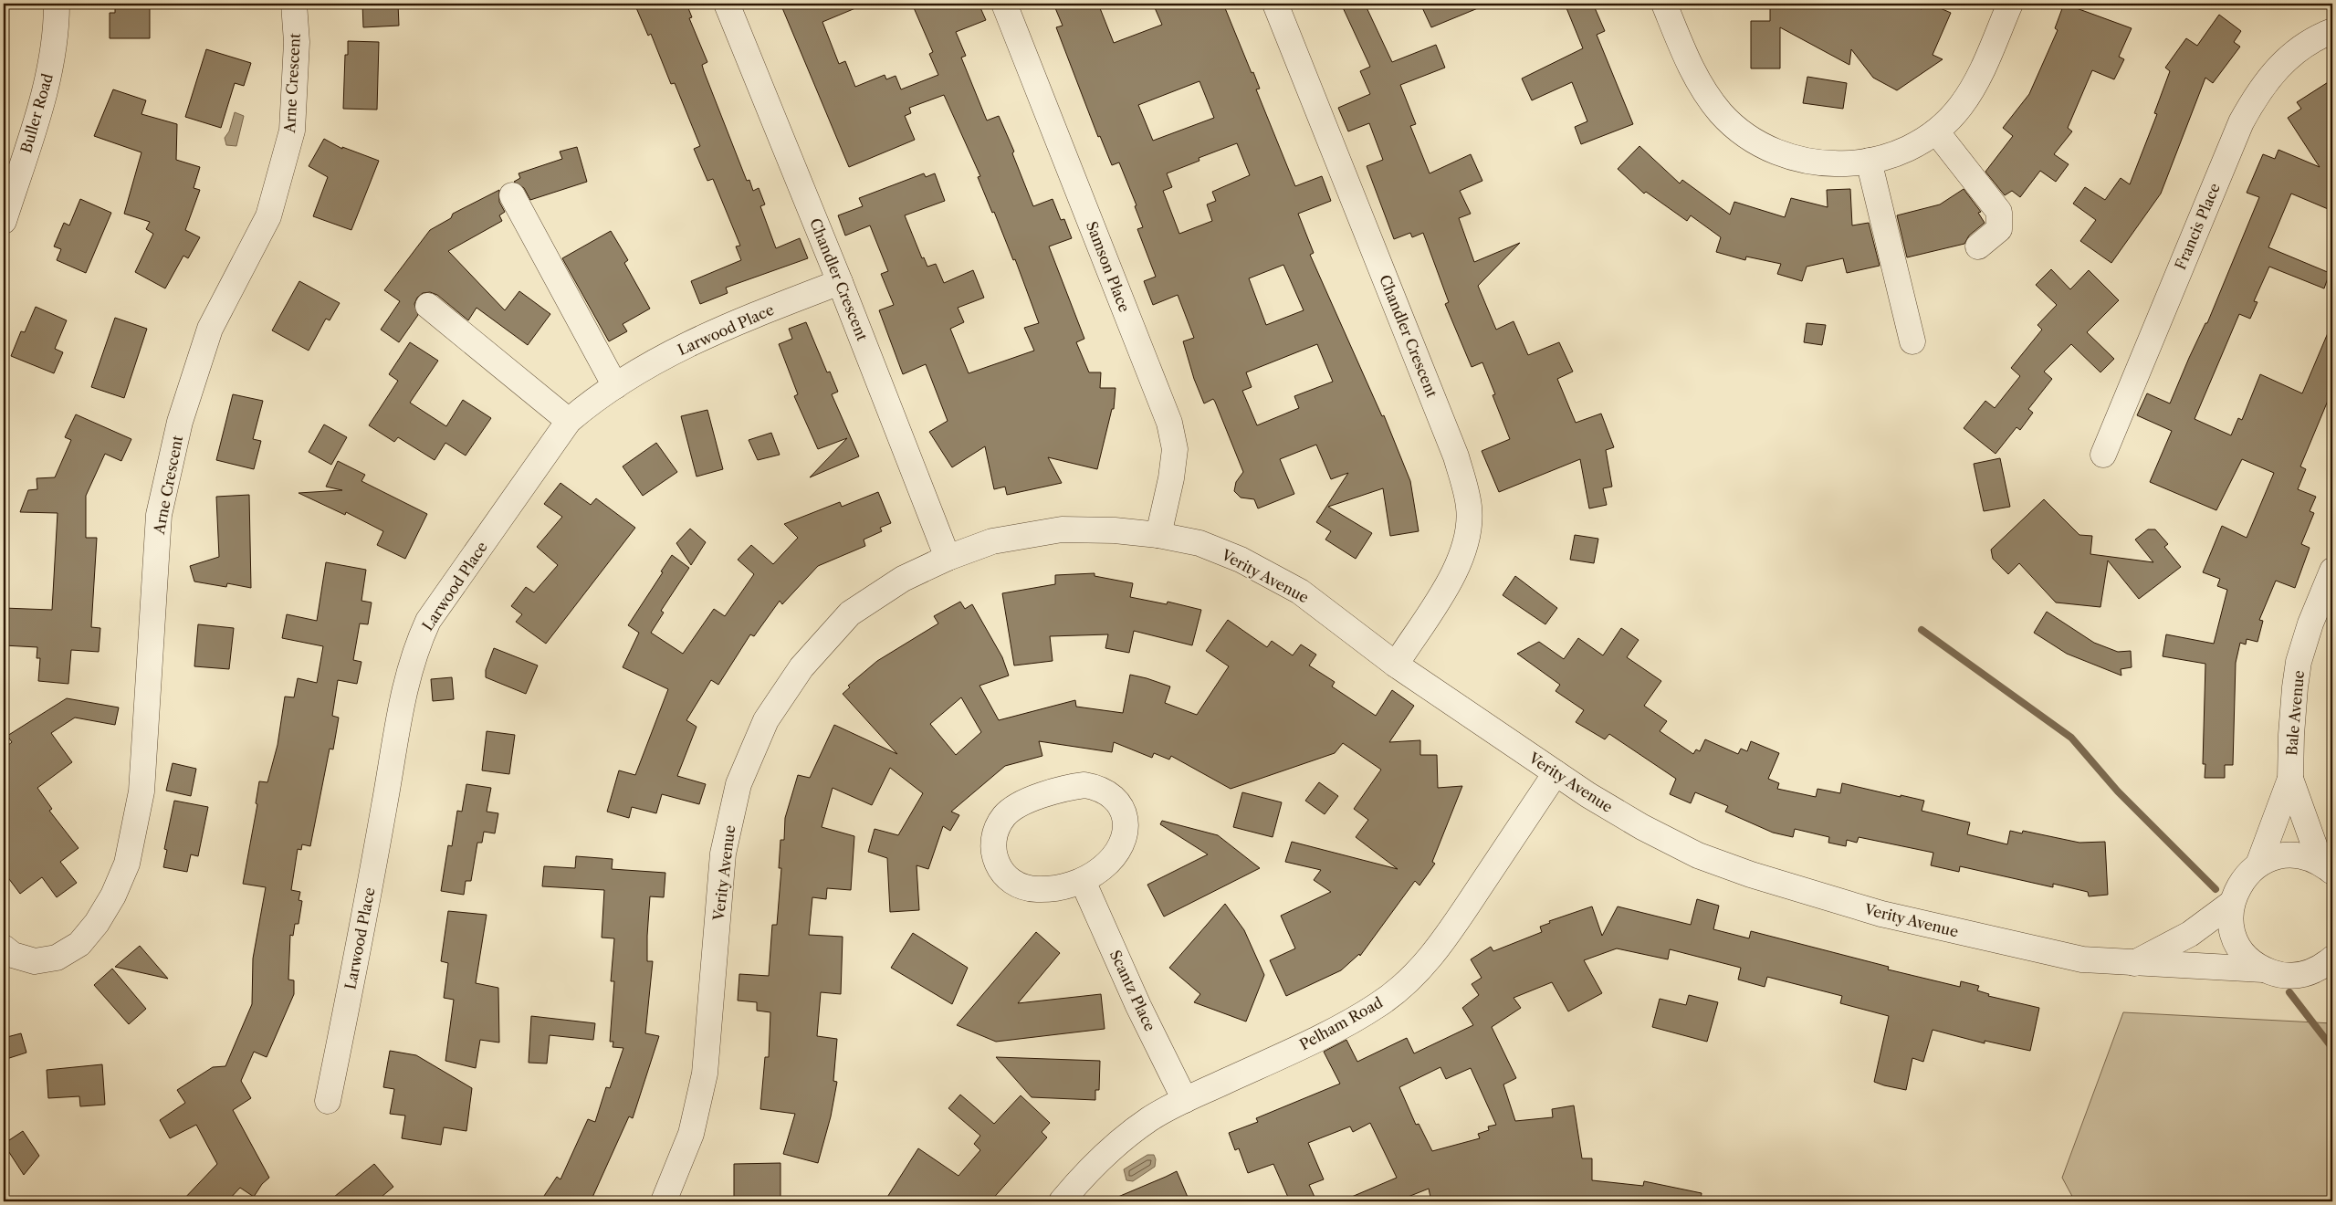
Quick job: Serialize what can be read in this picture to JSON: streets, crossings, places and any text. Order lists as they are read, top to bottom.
{
  "streets": {
    "street": [
      "Arne Crescent",
      "Buller Road",
      "Francis Place",
      "Samson Place",
      "Chandler Crescent",
      "Larwood Place",
      "Verity Avenue",
      "Bale Avenue",
      "Scantz Place",
      "Pelham Road"
    ]
  },
  "crossings": [
    ["Samson Place", "Verity Avenue"],
    ["Chandler Crescent", "Larwood Place"],
    ["Chandler Crescent", "Verity Avenue"],
    ["Verity Avenue", "Pelham Road"],
    ["Scantz Place", "Pelham Road"]
  ]
}
